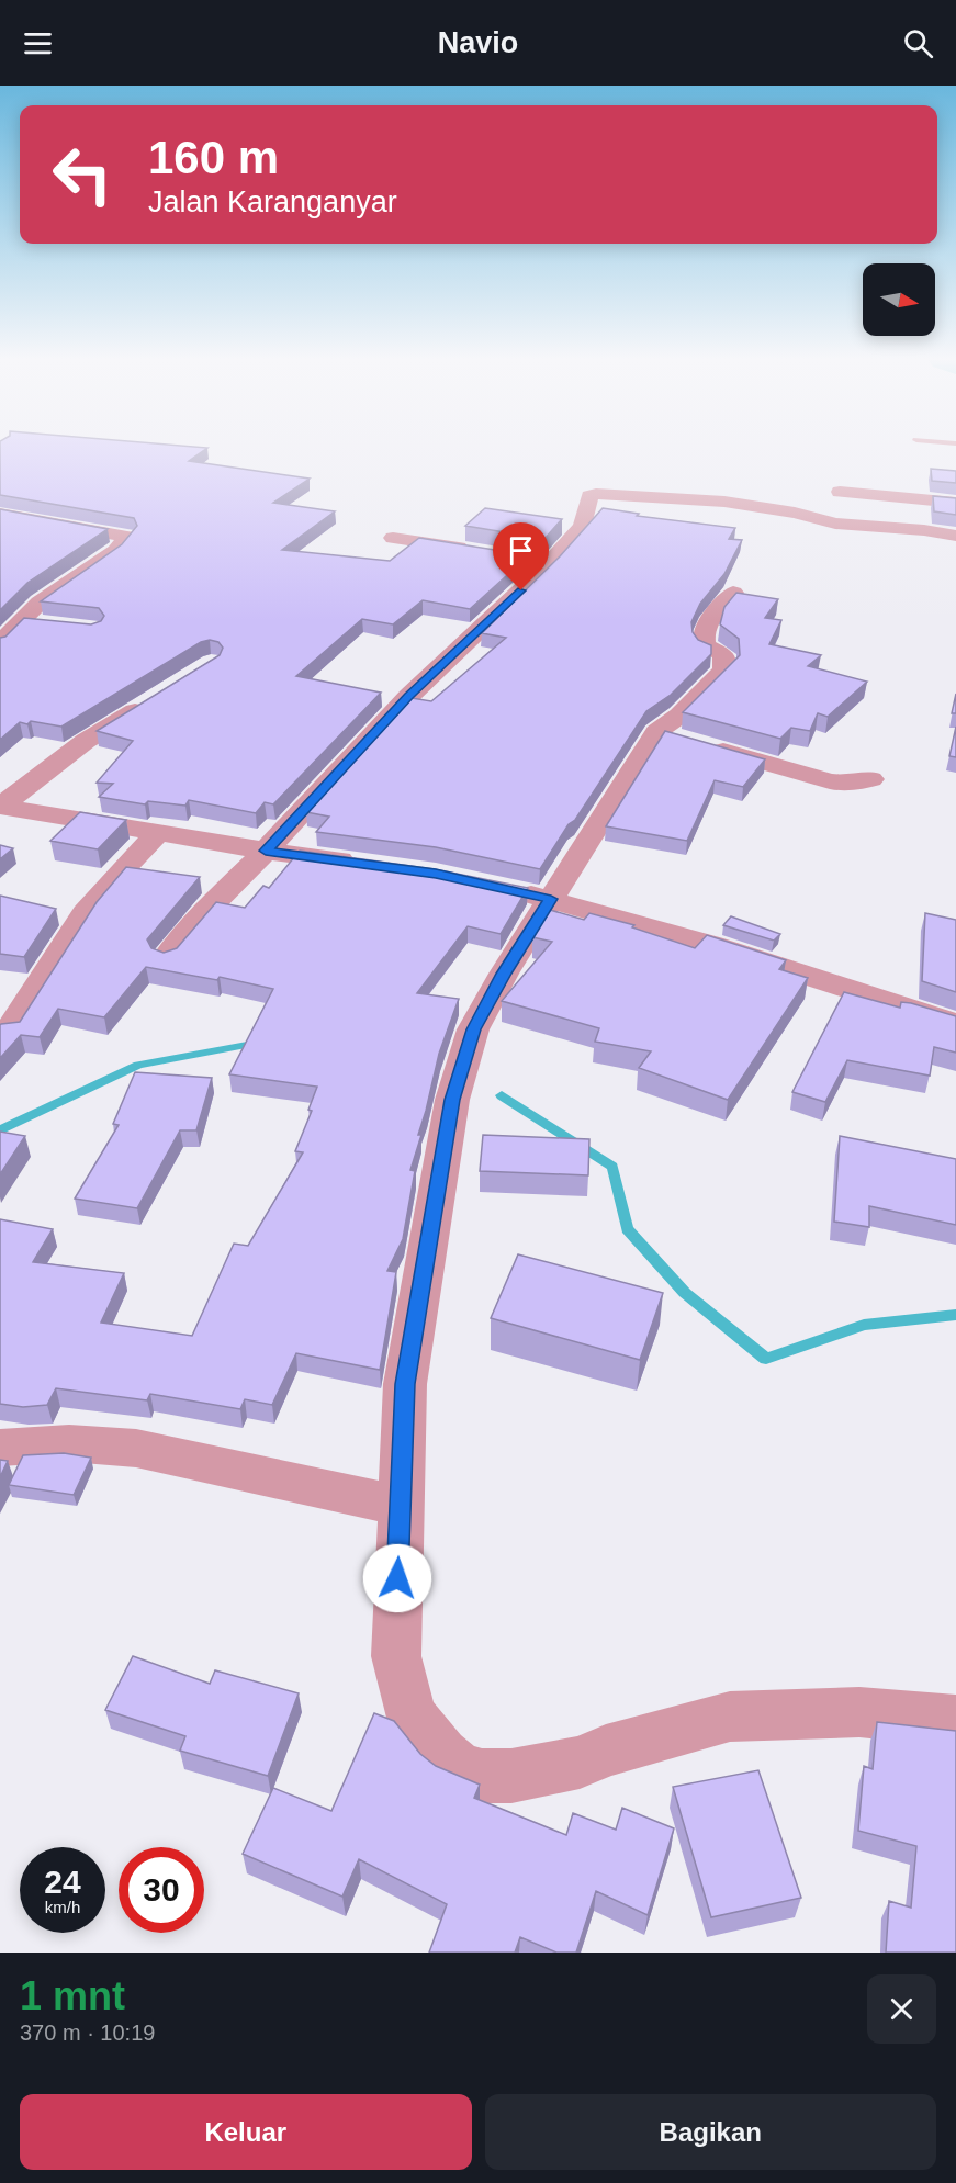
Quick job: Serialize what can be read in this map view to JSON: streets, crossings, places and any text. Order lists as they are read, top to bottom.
{
  "north": "right",
  "page": {
    "header": "Navio",
    "turn": ["160 m", "Jalan Karanganyar"],
    "speed": "24 km/h",
    "limit": "30",
    "heading": ["1 mnt", "370 m · 10:19"],
    "buttons": ["Keluar", "Bagikan"]
  }
}
